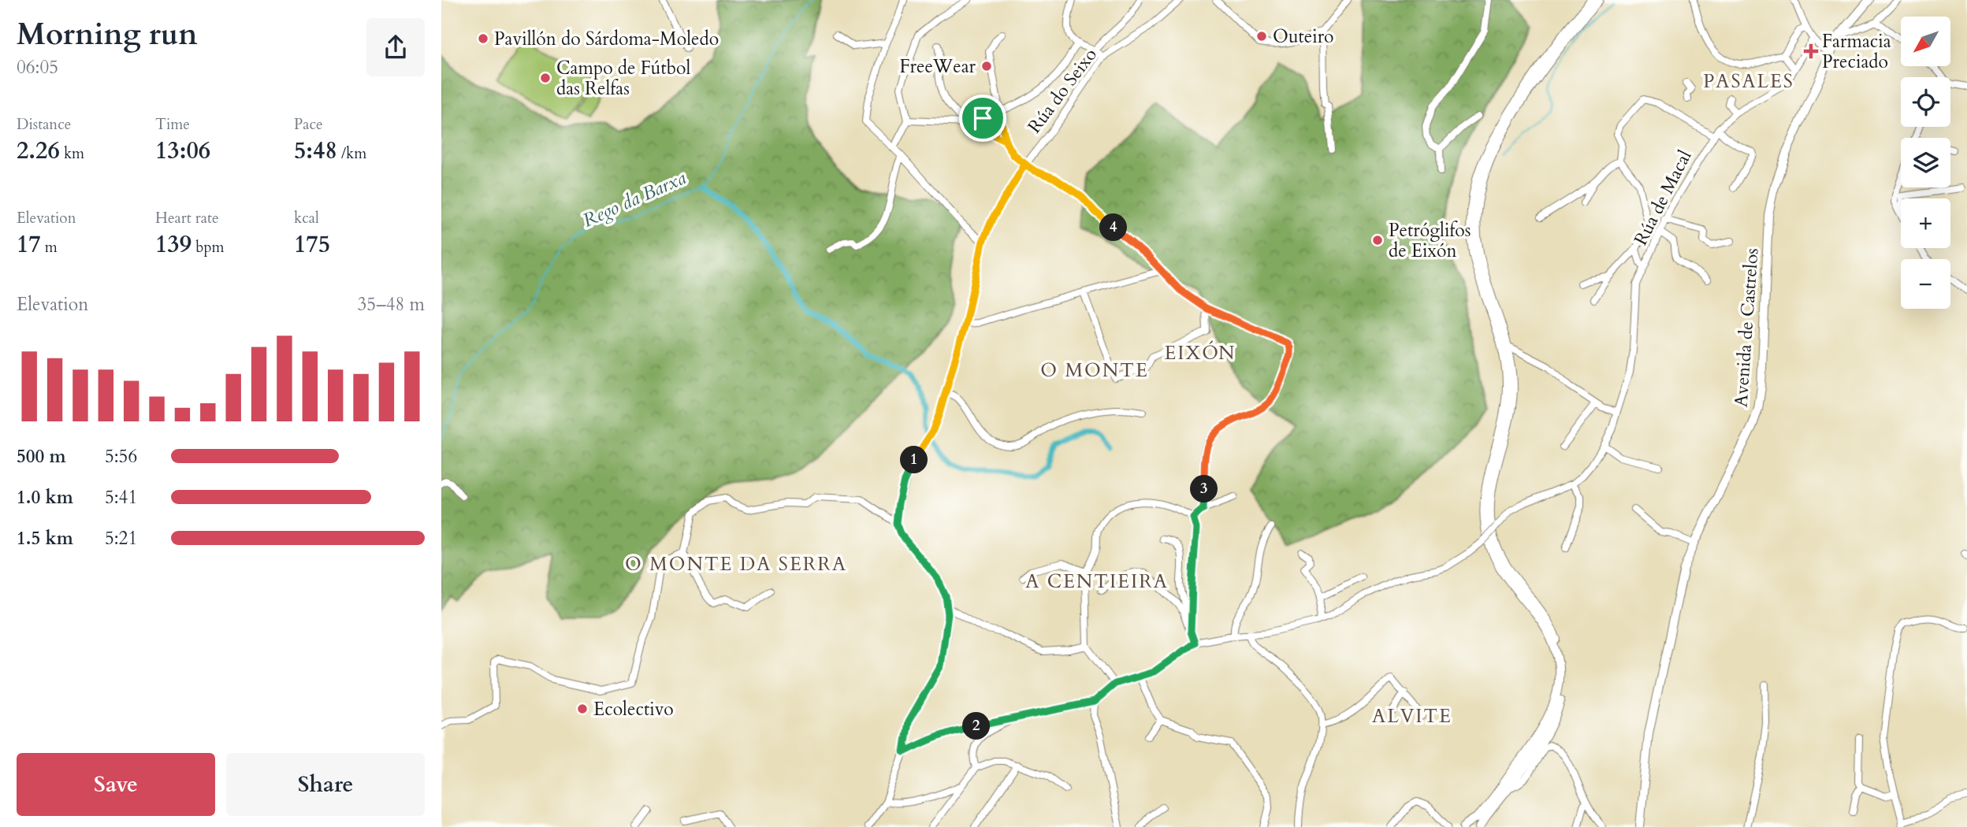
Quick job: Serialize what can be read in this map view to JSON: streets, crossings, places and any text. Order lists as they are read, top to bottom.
{
  "streets": {
    "main road": ["Avenida de Castrelos"],
    "street": ["Rúa do Seixo", "Rúa de Macal"]
  },
  "districts": [
    "PASALES",
    "EIXÓN",
    "O MONTE",
    "O MONTE DA SERRA",
    "A CENTIEIRA",
    "ALVITE"
  ],
  "water": ["Rego da Barxa"],
  "places": {
    "other": [
      "Outeiro",
      "Pavillón do Sárdoma-Moledo",
      "FreeWear",
      "Campo de Fútbol das Relfas",
      "Petróglifos de Eixón",
      "Ecolectivo"
    ],
    "health": ["Farmacia Preciado"]
  },
  "north": "bottom left",
  "page": {
    "heading": ["Morning run", "06:05"],
    "map_buttons": ["+", "−"],
    "stats": [
      ["Distance", "2.26 km"],
      ["Time", "13:06"],
      ["Pace", "5:48 /km"],
      ["Elevation", "17 m"],
      ["Heart rate", "139 bpm"],
      ["kcal", "175"]
    ],
    "pins": [
      "4",
      "1",
      "3",
      "2"
    ],
    "chart": ["Elevation", "35–48 m"],
    "list": [
      {
        "name": "500 m",
        "note": "5:56"
      },
      {
        "name": "1.0 km",
        "note": "5:41"
      },
      {
        "name": "1.5 km",
        "note": "5:21"
      }
    ],
    "buttons": ["Save", "Share"]
  }
}
